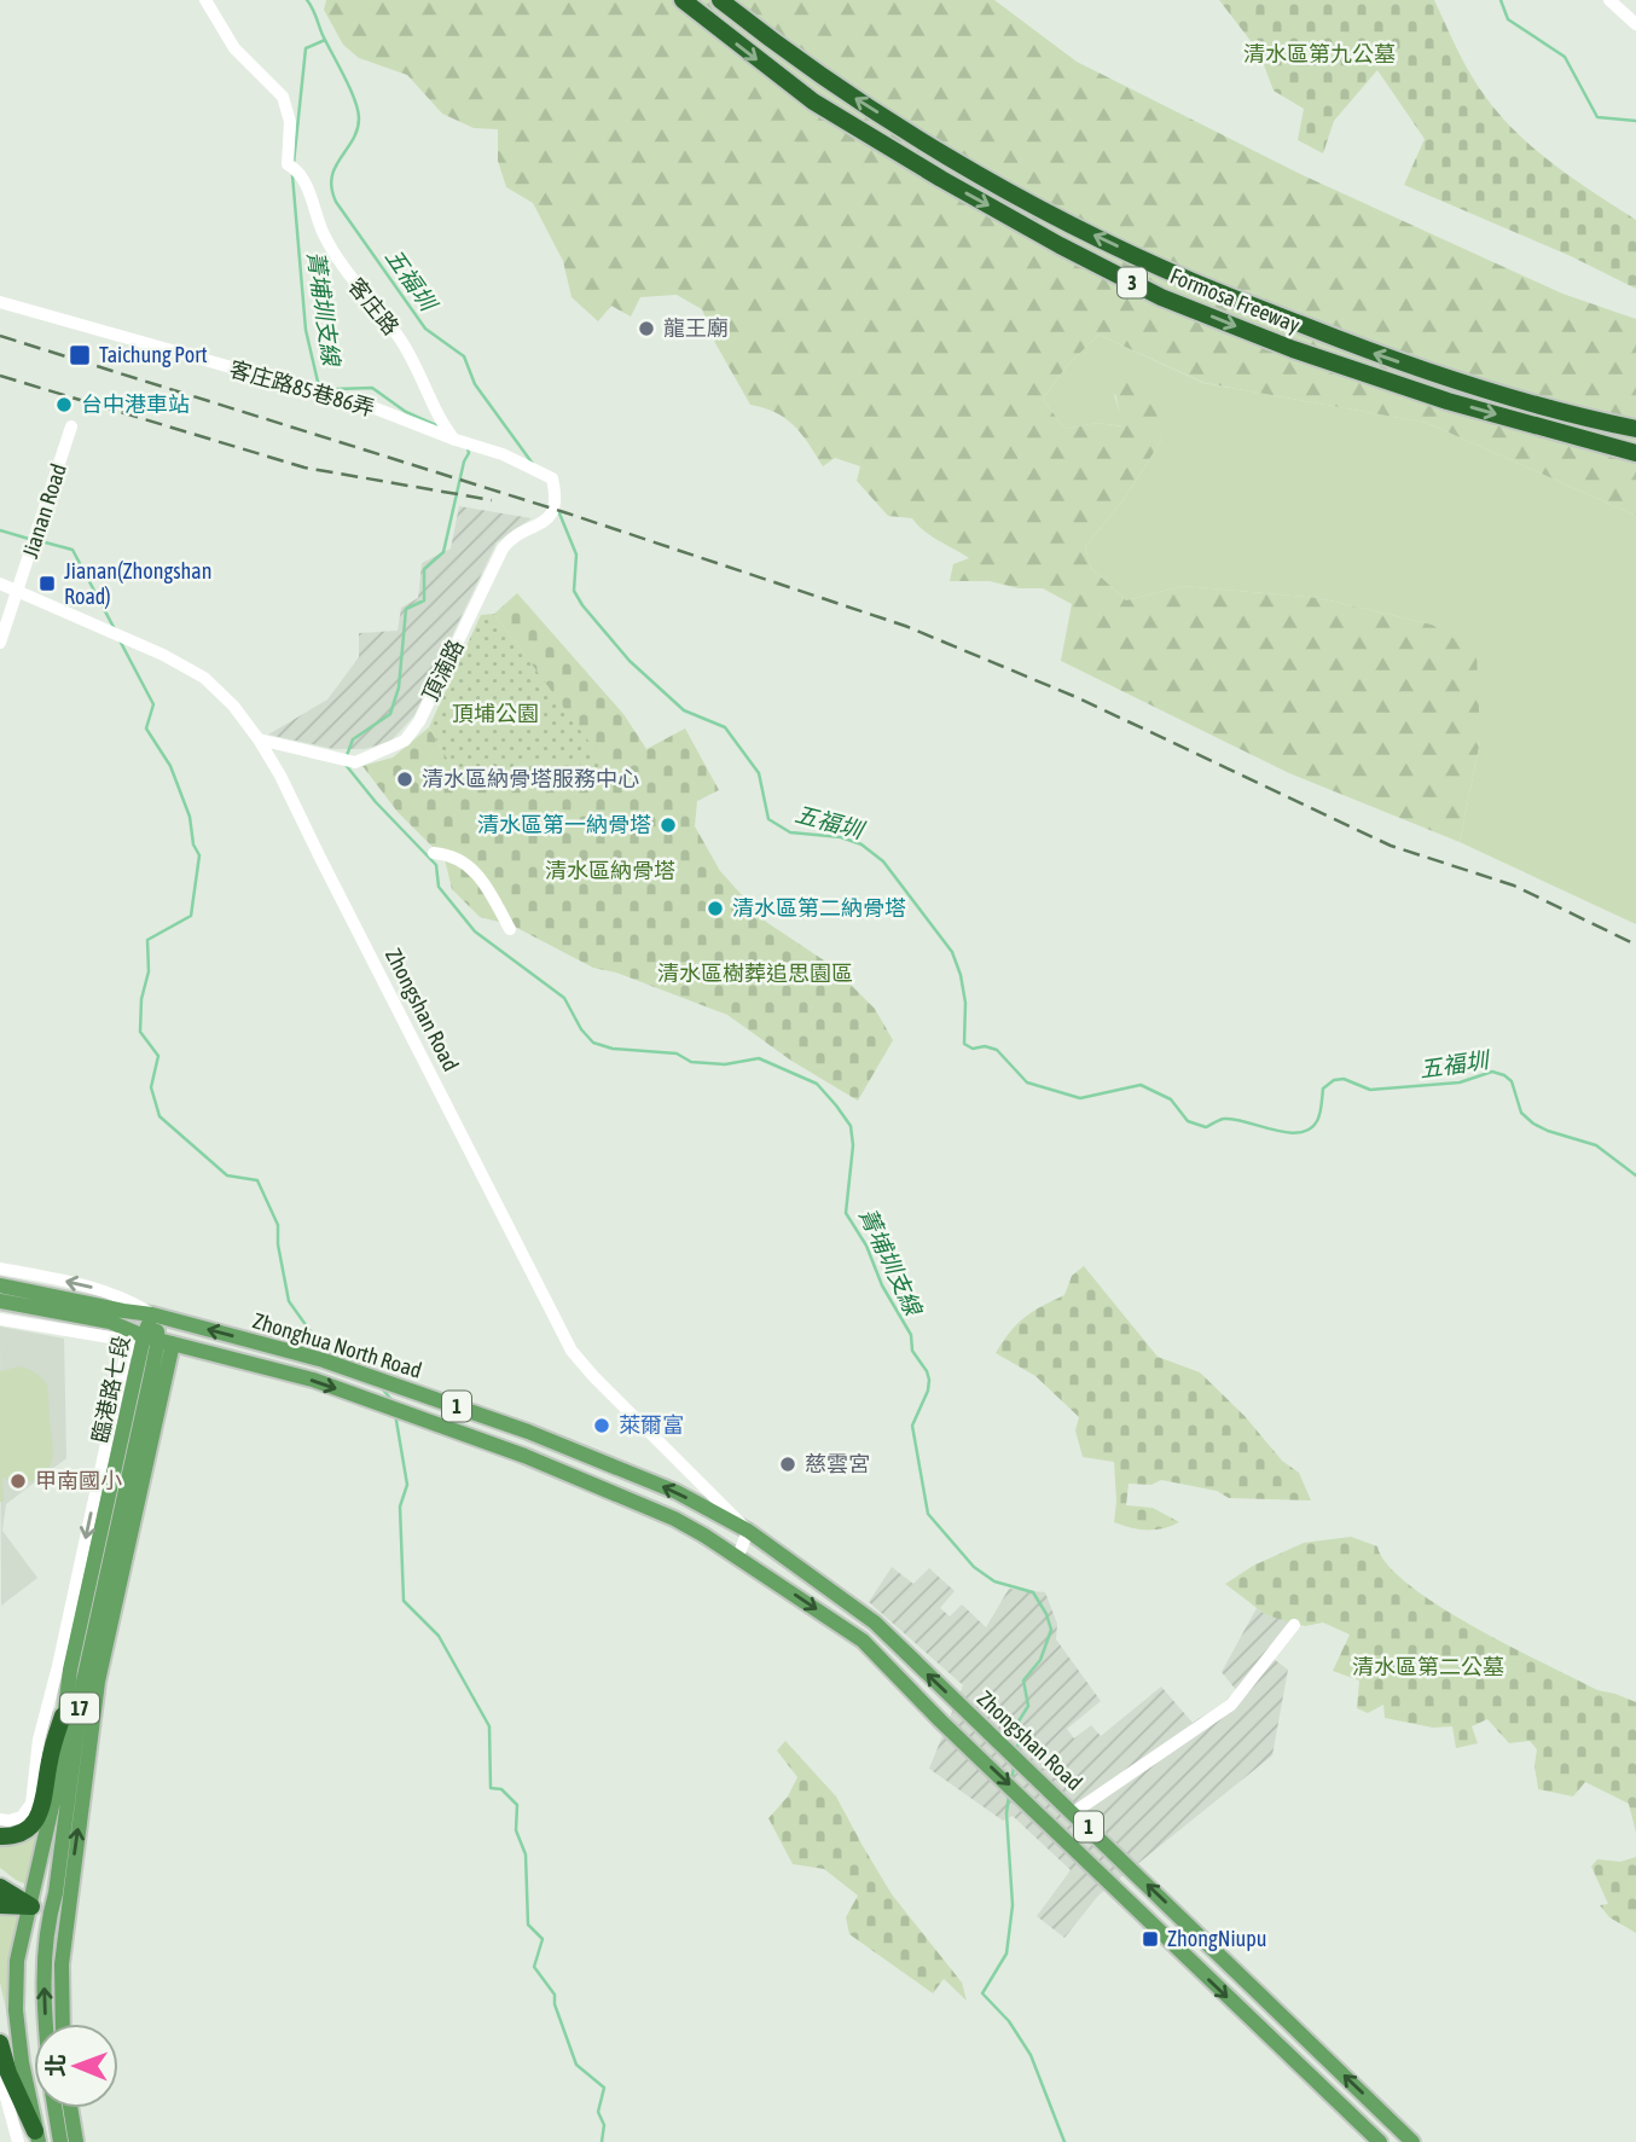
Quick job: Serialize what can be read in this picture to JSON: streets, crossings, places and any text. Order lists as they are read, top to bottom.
{
  "streets": {
    "highway": ["3", "Formosa Freeway"],
    "main road": [
      "Zhongshan Road",
      "Zhonghua North Road",
      "臨港路七段",
      "1",
      "17"
    ],
    "street": [
      "客庄路",
      "客庄路85巷86弄",
      "Jianan Road",
      "頂湳路"
    ]
  },
  "crossings": [
    ["客庄路", "客庄路85巷86弄"],
    ["客庄路", "頂湳路"],
    ["客庄路85巷86弄", "頂湳路"],
    ["Jianan Road", "Zhongshan Road"],
    ["頂湳路", "Zhongshan Road"],
    ["Zhongshan Road", "Zhonghua North Road"],
    ["Zhonghua North Road", "臨港路七段"],
    ["Zhonghua North Road", "1"],
    ["臨港路七段", "1"]
  ],
  "one_way": ["Zhongshan Road"],
  "water": ["五福圳", "菁埔圳支線"],
  "parks": [
    "清水區第九公墓",
    "頂埔公園",
    "清水區納骨塔",
    "清水區樹葬追思園區",
    "清水區第二公墓"
  ],
  "places": {
    "other": [
      "龍王廟",
      "台中港車站",
      "清水區納骨塔服務中心",
      "清水區第一納骨塔",
      "清水區第二納骨塔",
      "萊爾富",
      "慈雲宮",
      "甲南國小"
    ],
    "transit": ["Taichung Port", "Jianan(Zhongshan Road)", "ZhongNiupu"]
  },
  "north": "left"
}
